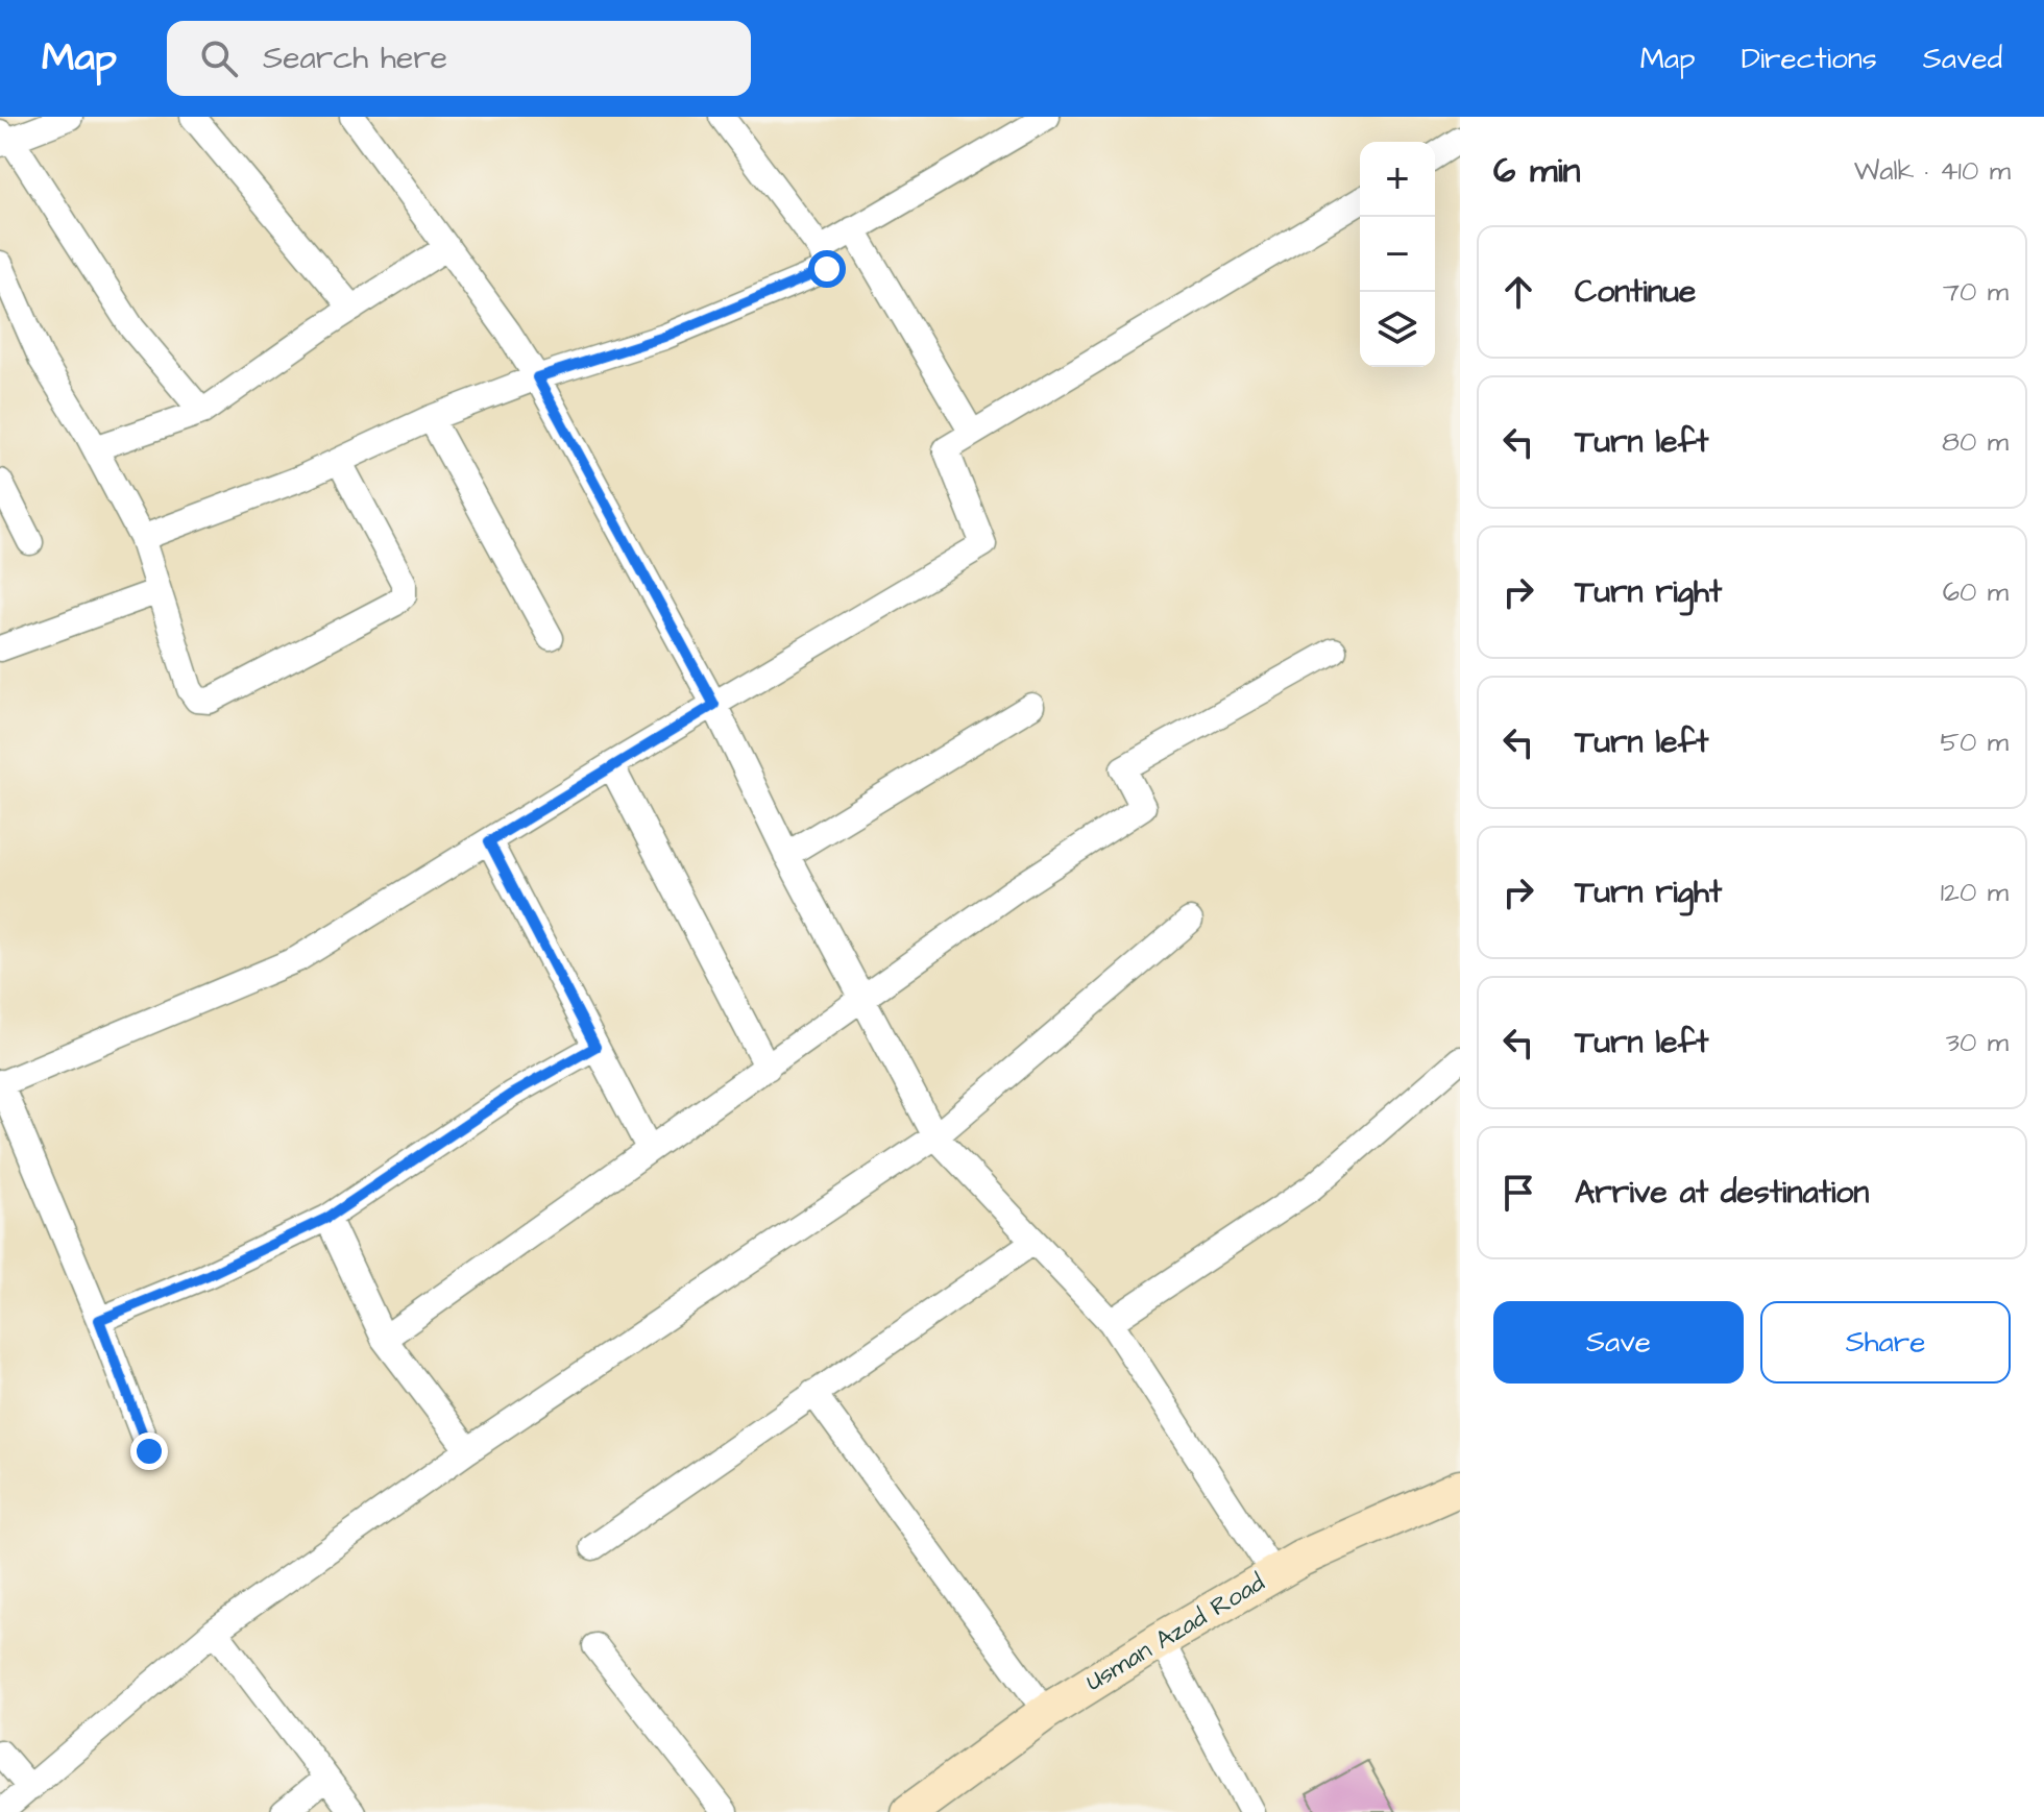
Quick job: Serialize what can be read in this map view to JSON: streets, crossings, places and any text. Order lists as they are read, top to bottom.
{
  "streets": {
    "main road": ["Usman Azad Road"]
  },
  "page": {
    "header": "Map",
    "search": "Search here",
    "nav": ["Map", "Directions", "Saved"],
    "heading": ["6 min", "Walk · 410 m"],
    "map_buttons": ["+", "−"],
    "list": [
      ["Continue", "70 m"],
      ["Turn left", "80 m"],
      ["Turn right", "60 m"],
      ["Turn left", "50 m"],
      ["Turn right", "120 m"],
      ["Turn left", "30 m"],
      "Arrive at destination"
    ],
    "buttons": ["Save", "Share"]
  }
}
